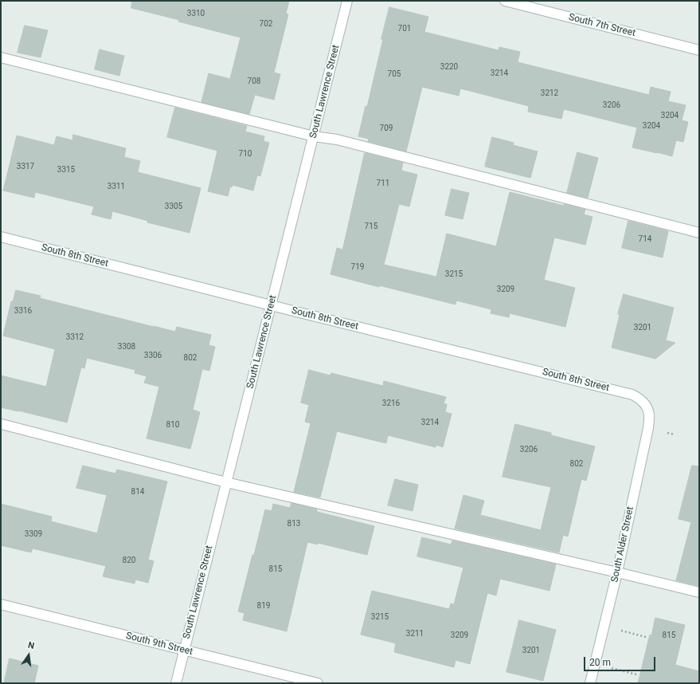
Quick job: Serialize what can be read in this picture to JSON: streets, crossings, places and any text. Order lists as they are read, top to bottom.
{
  "streets": {
    "street": [
      "South 7th Street",
      "South Lawrence Street",
      "South 8th Street",
      "South Alder Street",
      "South 9th Street"
    ]
  },
  "crossings": [
    ["South Lawrence Street", "South 8th Street"],
    ["South Lawrence Street", "South 9th Street"],
    ["South 8th Street", "South Alder Street"]
  ],
  "house_numbers": [
    "3310",
    "702",
    "701",
    "3220",
    "3214",
    "705",
    "708",
    "3212",
    "3206",
    "3204",
    "3204",
    "709",
    "710",
    "3317",
    "3315",
    "711",
    "3311",
    "3305",
    "715",
    "714",
    "719",
    "3215",
    "3209",
    "3316",
    "3201",
    "3312",
    "3308",
    "3306",
    "802",
    "3216",
    "3214",
    "810",
    "3206",
    "802",
    "814",
    "813",
    "3309",
    "820",
    "815",
    "819",
    "3215",
    "3211",
    "3209",
    "815",
    "3201"
  ],
  "scale_bar": "20 m",
  "north": "top"
}
